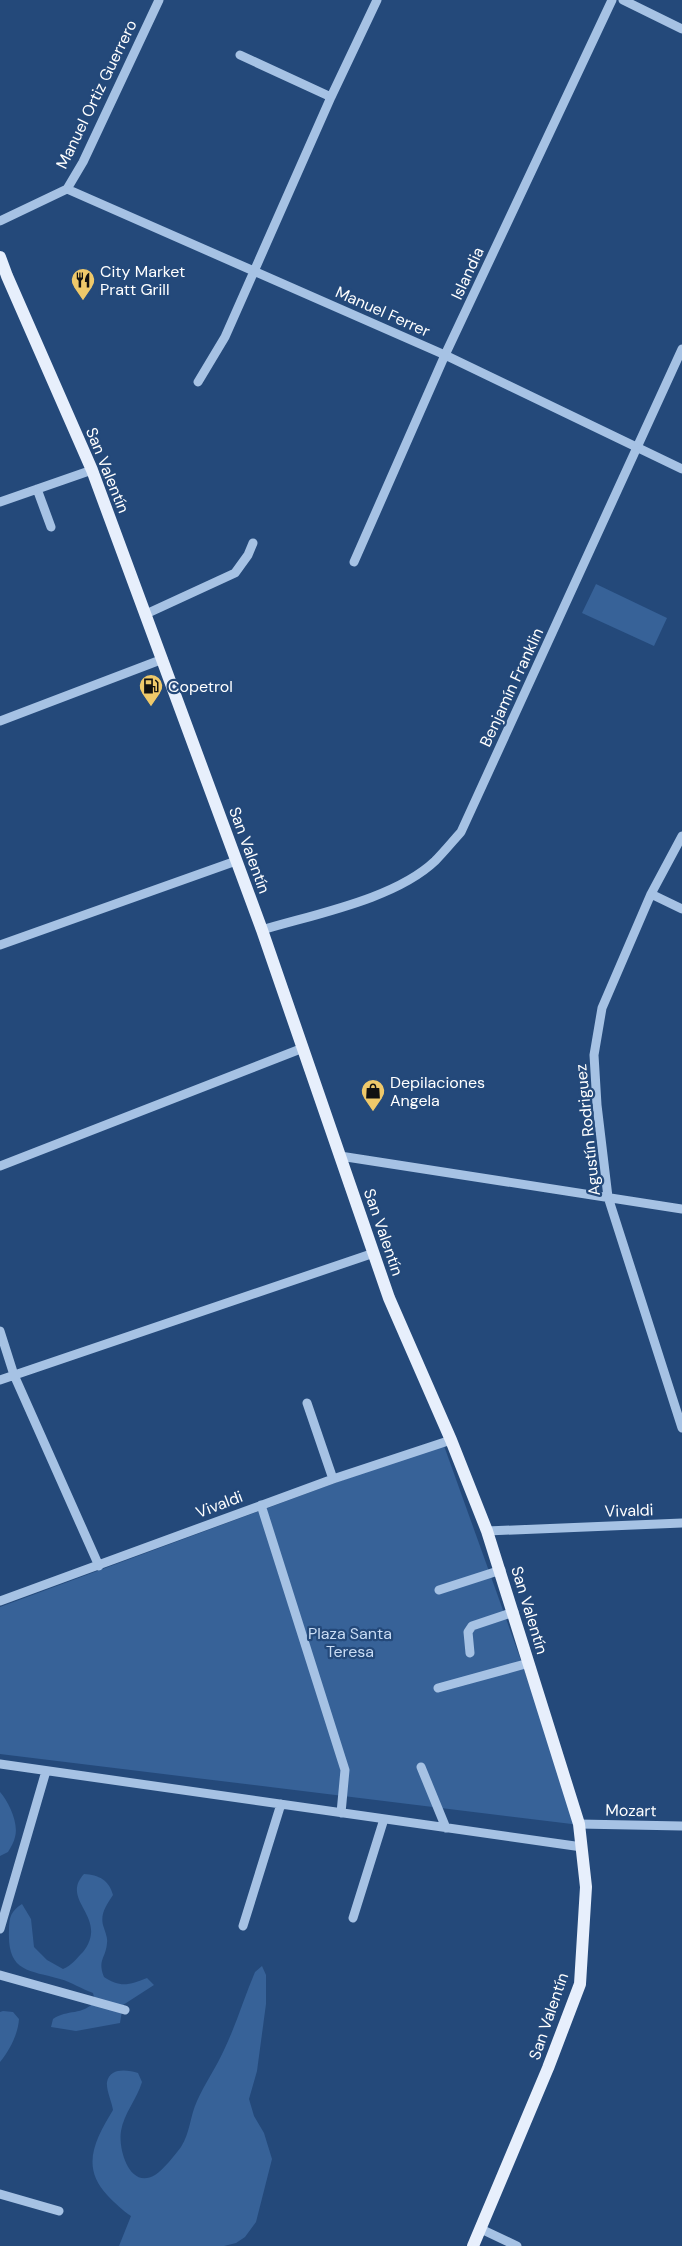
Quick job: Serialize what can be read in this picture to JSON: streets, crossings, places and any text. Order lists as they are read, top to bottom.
{
  "streets": {
    "main road": ["San Valentín"],
    "street": [
      "Manuel Ortiz Guerrero",
      "Islandia",
      "Manuel Ferrer",
      "Benjamín Franklin",
      "Agustín Rodriguez",
      "Vivaldi",
      "Mozart"
    ]
  },
  "crossings": [
    ["Manuel Ortiz Guerrero", "Manuel Ferrer"],
    ["Islandia", "Manuel Ferrer"],
    ["Manuel Ferrer", "Benjamín Franklin"],
    ["San Valentín", "Benjamín Franklin"],
    ["San Valentín", "Vivaldi"],
    ["San Valentín", "Mozart"]
  ],
  "parks": ["Plaza Santa Teresa"],
  "places": {
    "restaurant": ["City Market Pratt Grill"],
    "fuel station": ["Copetrol"],
    "shop": ["Depilaciones Angela"]
  }
}
